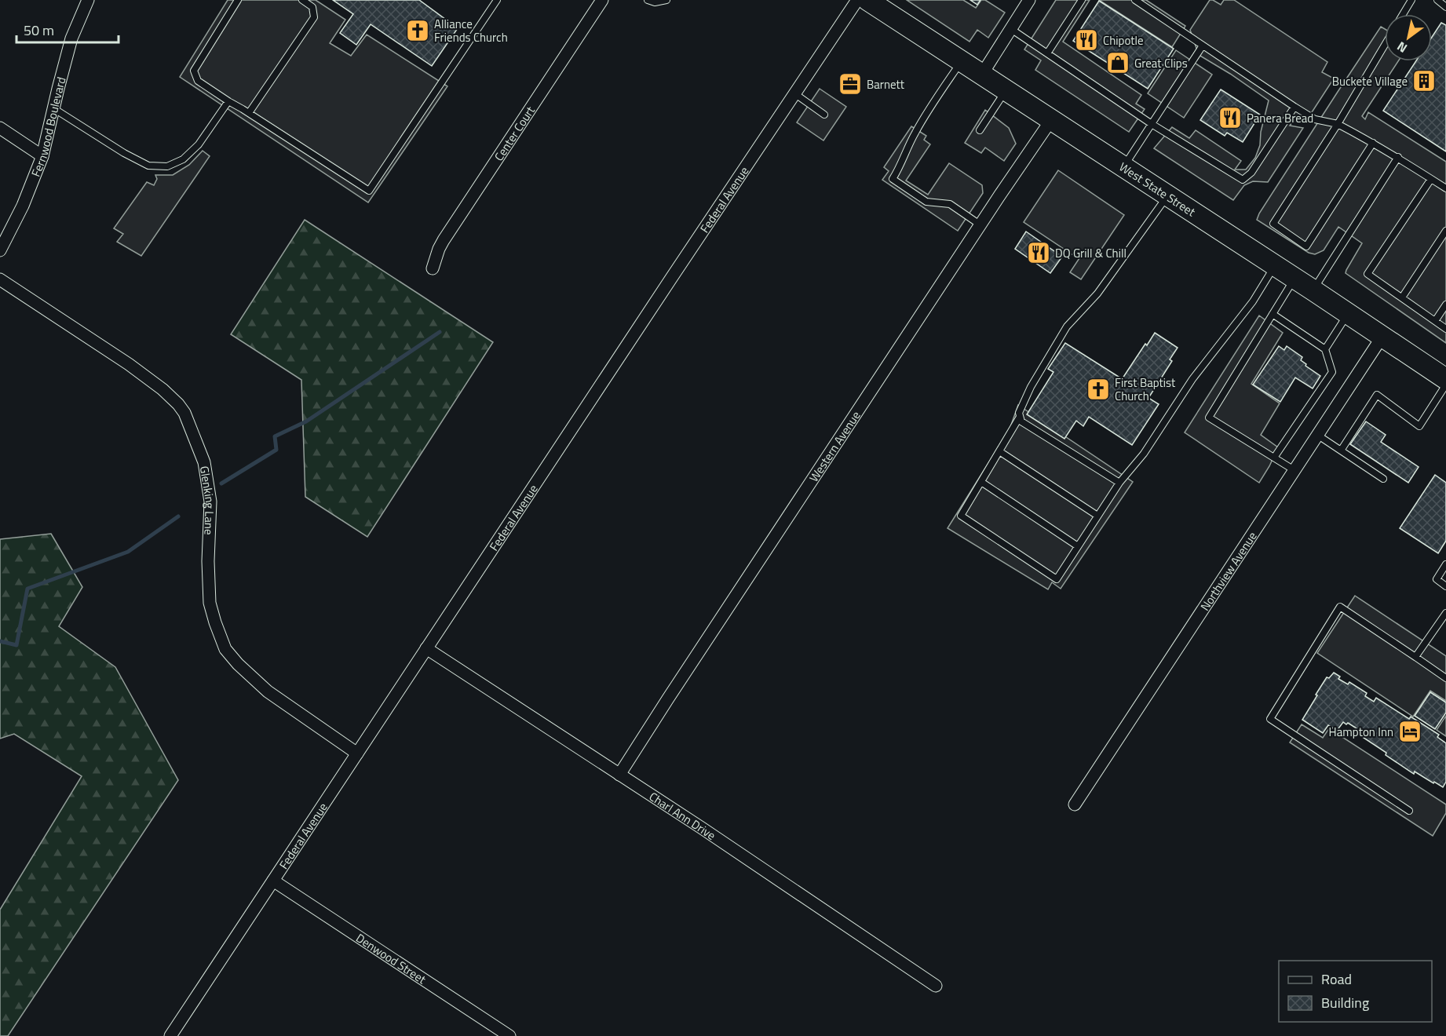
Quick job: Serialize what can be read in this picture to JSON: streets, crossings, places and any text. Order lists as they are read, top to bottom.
{
  "streets": {
    "highway": ["West State Street"],
    "street": [
      "Fernwood Boulevard",
      "Center Court",
      "Federal Avenue",
      "Western Avenue",
      "Glenking Lane",
      "Northview Avenue",
      "Charl Ann Drive",
      "Denwood Street"
    ]
  },
  "crossings": [
    ["West State Street", "Western Avenue"],
    ["West State Street", "Northview Avenue"],
    ["Federal Avenue", "Glenking Lane"],
    ["Federal Avenue", "Charl Ann Drive"],
    ["Federal Avenue", "Denwood Street"],
    ["Western Avenue", "Charl Ann Drive"]
  ],
  "places": {
    "church": ["Alliance Friends Church", "First Baptist Church"],
    "restaurant": ["Chipotle", "Panera Bread", "DQ Grill & Chill"],
    "shop": ["Great Clips"],
    "building": ["Buckete Village"],
    "office": ["Barnett"],
    "hotel": ["Hampton Inn"]
  },
  "legend": ["Road", "Building"],
  "scale_bar": "50 m",
  "north": "bottom left"
}
